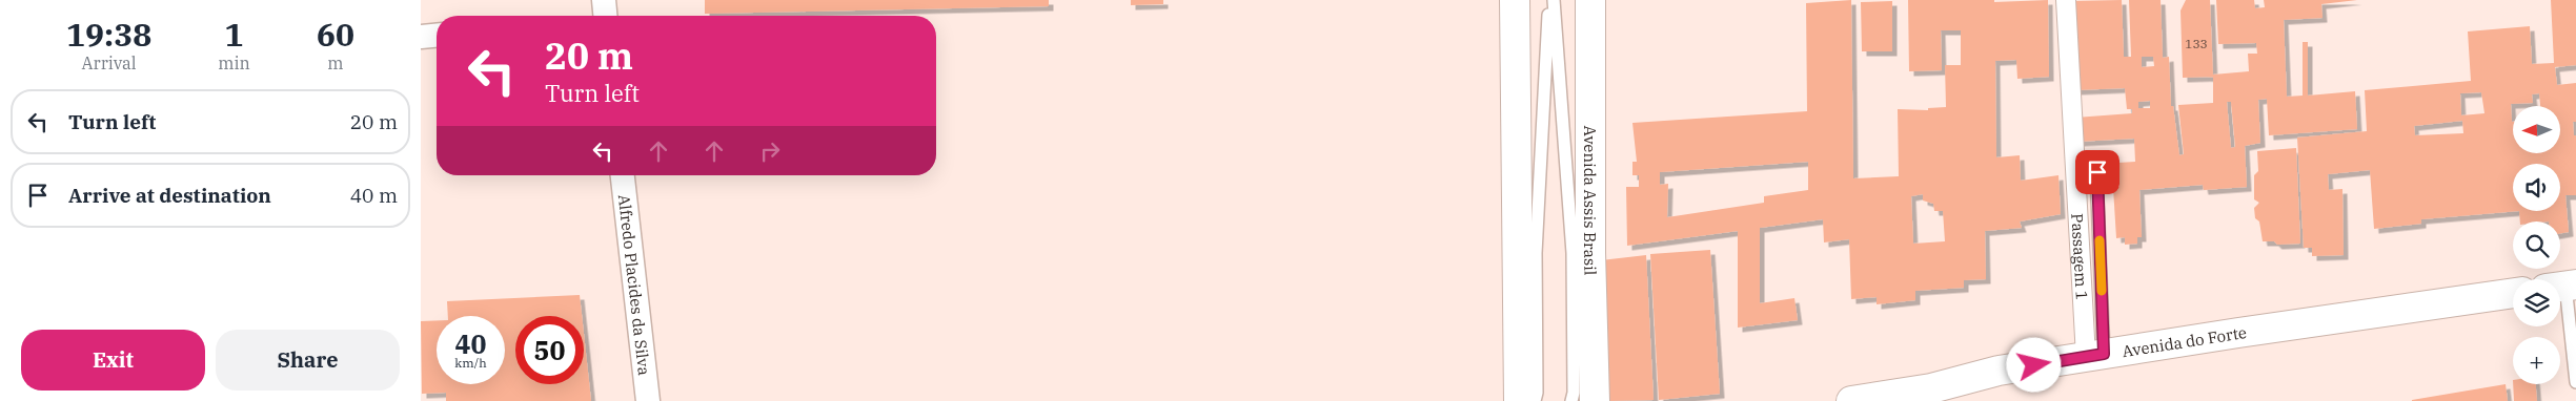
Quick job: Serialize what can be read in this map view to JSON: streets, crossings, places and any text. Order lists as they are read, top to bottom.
{
  "streets": {
    "main road": ["Avenida Assis Brasil", "Avenida do Forte"],
    "street": ["Passagem 1", "Alfredo Placides da Silva"]
  },
  "crossings": [
    ["Passagem 1", "Avenida do Forte"]
  ],
  "house_numbers": ["133"],
  "north": "left",
  "page": {
    "eta": [
      "19:38",
      "Arrival",
      "1",
      "min",
      "60",
      "m"
    ],
    "turn": ["20 m", "Turn left"],
    "list": [
      {
        "name": "Turn left",
        "value": "20 m"
      },
      {
        "name": "Arrive at destination",
        "value": "40 m"
      }
    ],
    "map_buttons": "+",
    "speed": "40 km/h",
    "limit": "50",
    "buttons": ["Exit", "Share"]
  }
}
